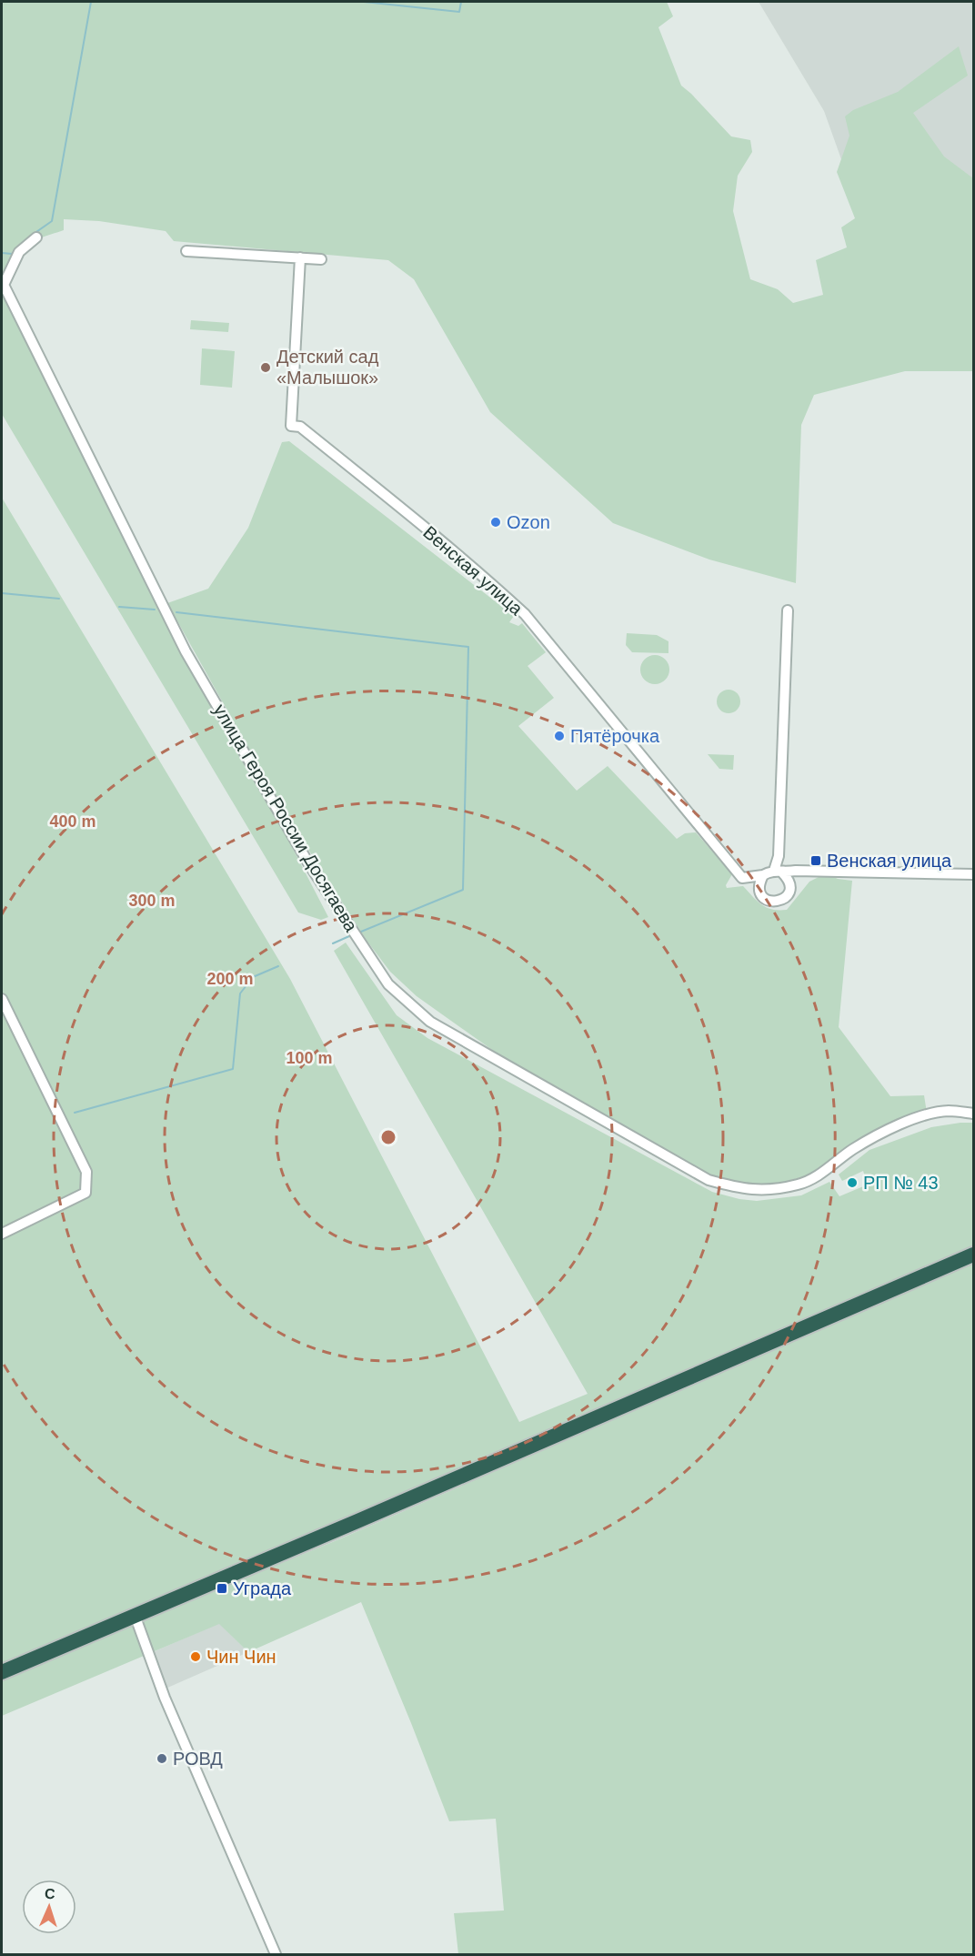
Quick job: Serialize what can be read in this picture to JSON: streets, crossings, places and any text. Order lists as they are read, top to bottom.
{
  "streets": {
    "street": ["Венская улица", "улица Героя России Досягаева"]
  },
  "places": {
    "other": [
      "Детский сад «Малышок»",
      "Ozon",
      "Пятёрочка",
      "РП № 43",
      "Чин Чин",
      "РОВД"
    ],
    "transit": ["Венская улица", "Уграда"]
  },
  "north": "top",
  "rings": [
    "400 m",
    "300 m",
    "200 m",
    "100 m"
  ]
}
